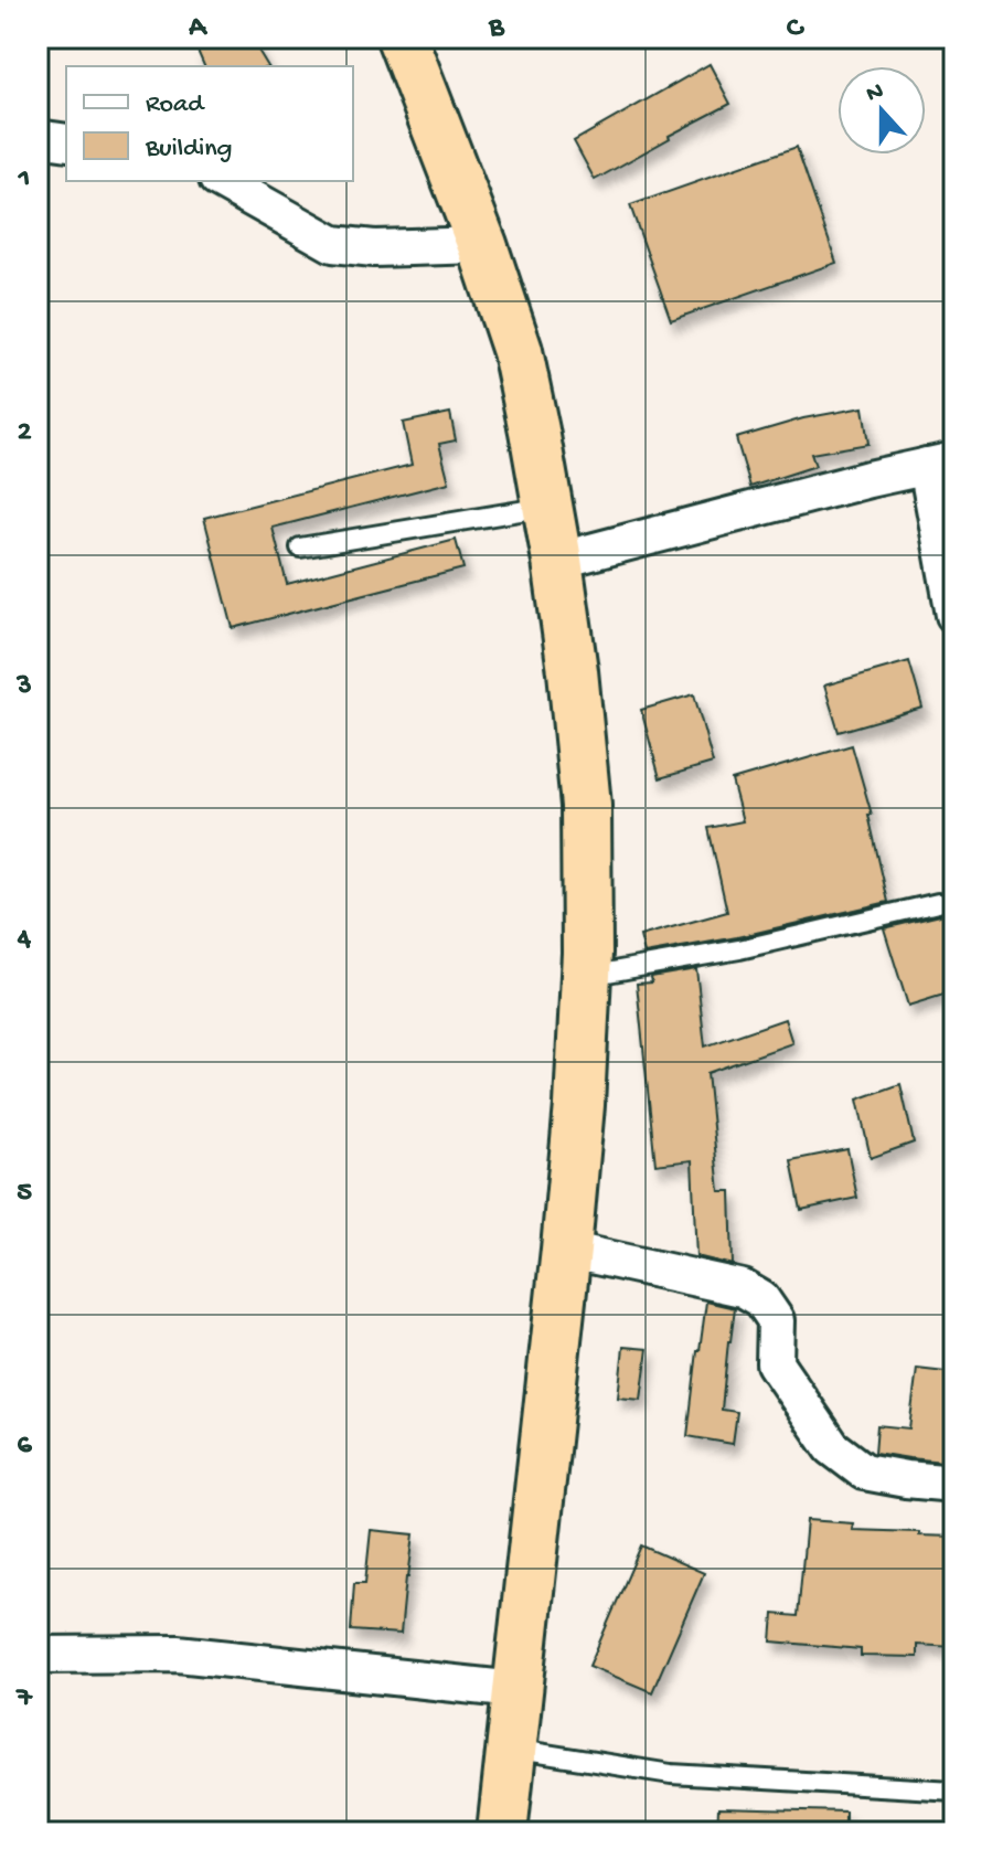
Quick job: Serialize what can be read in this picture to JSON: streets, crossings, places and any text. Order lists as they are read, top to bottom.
{
  "legend": ["Road", "Building"],
  "north": "top",
  "grid": {
    "columns": ["A", "B", "C"],
    "rows": [
      "1",
      "2",
      "3",
      "4",
      "5",
      "6",
      "7"
    ]
  }
}
